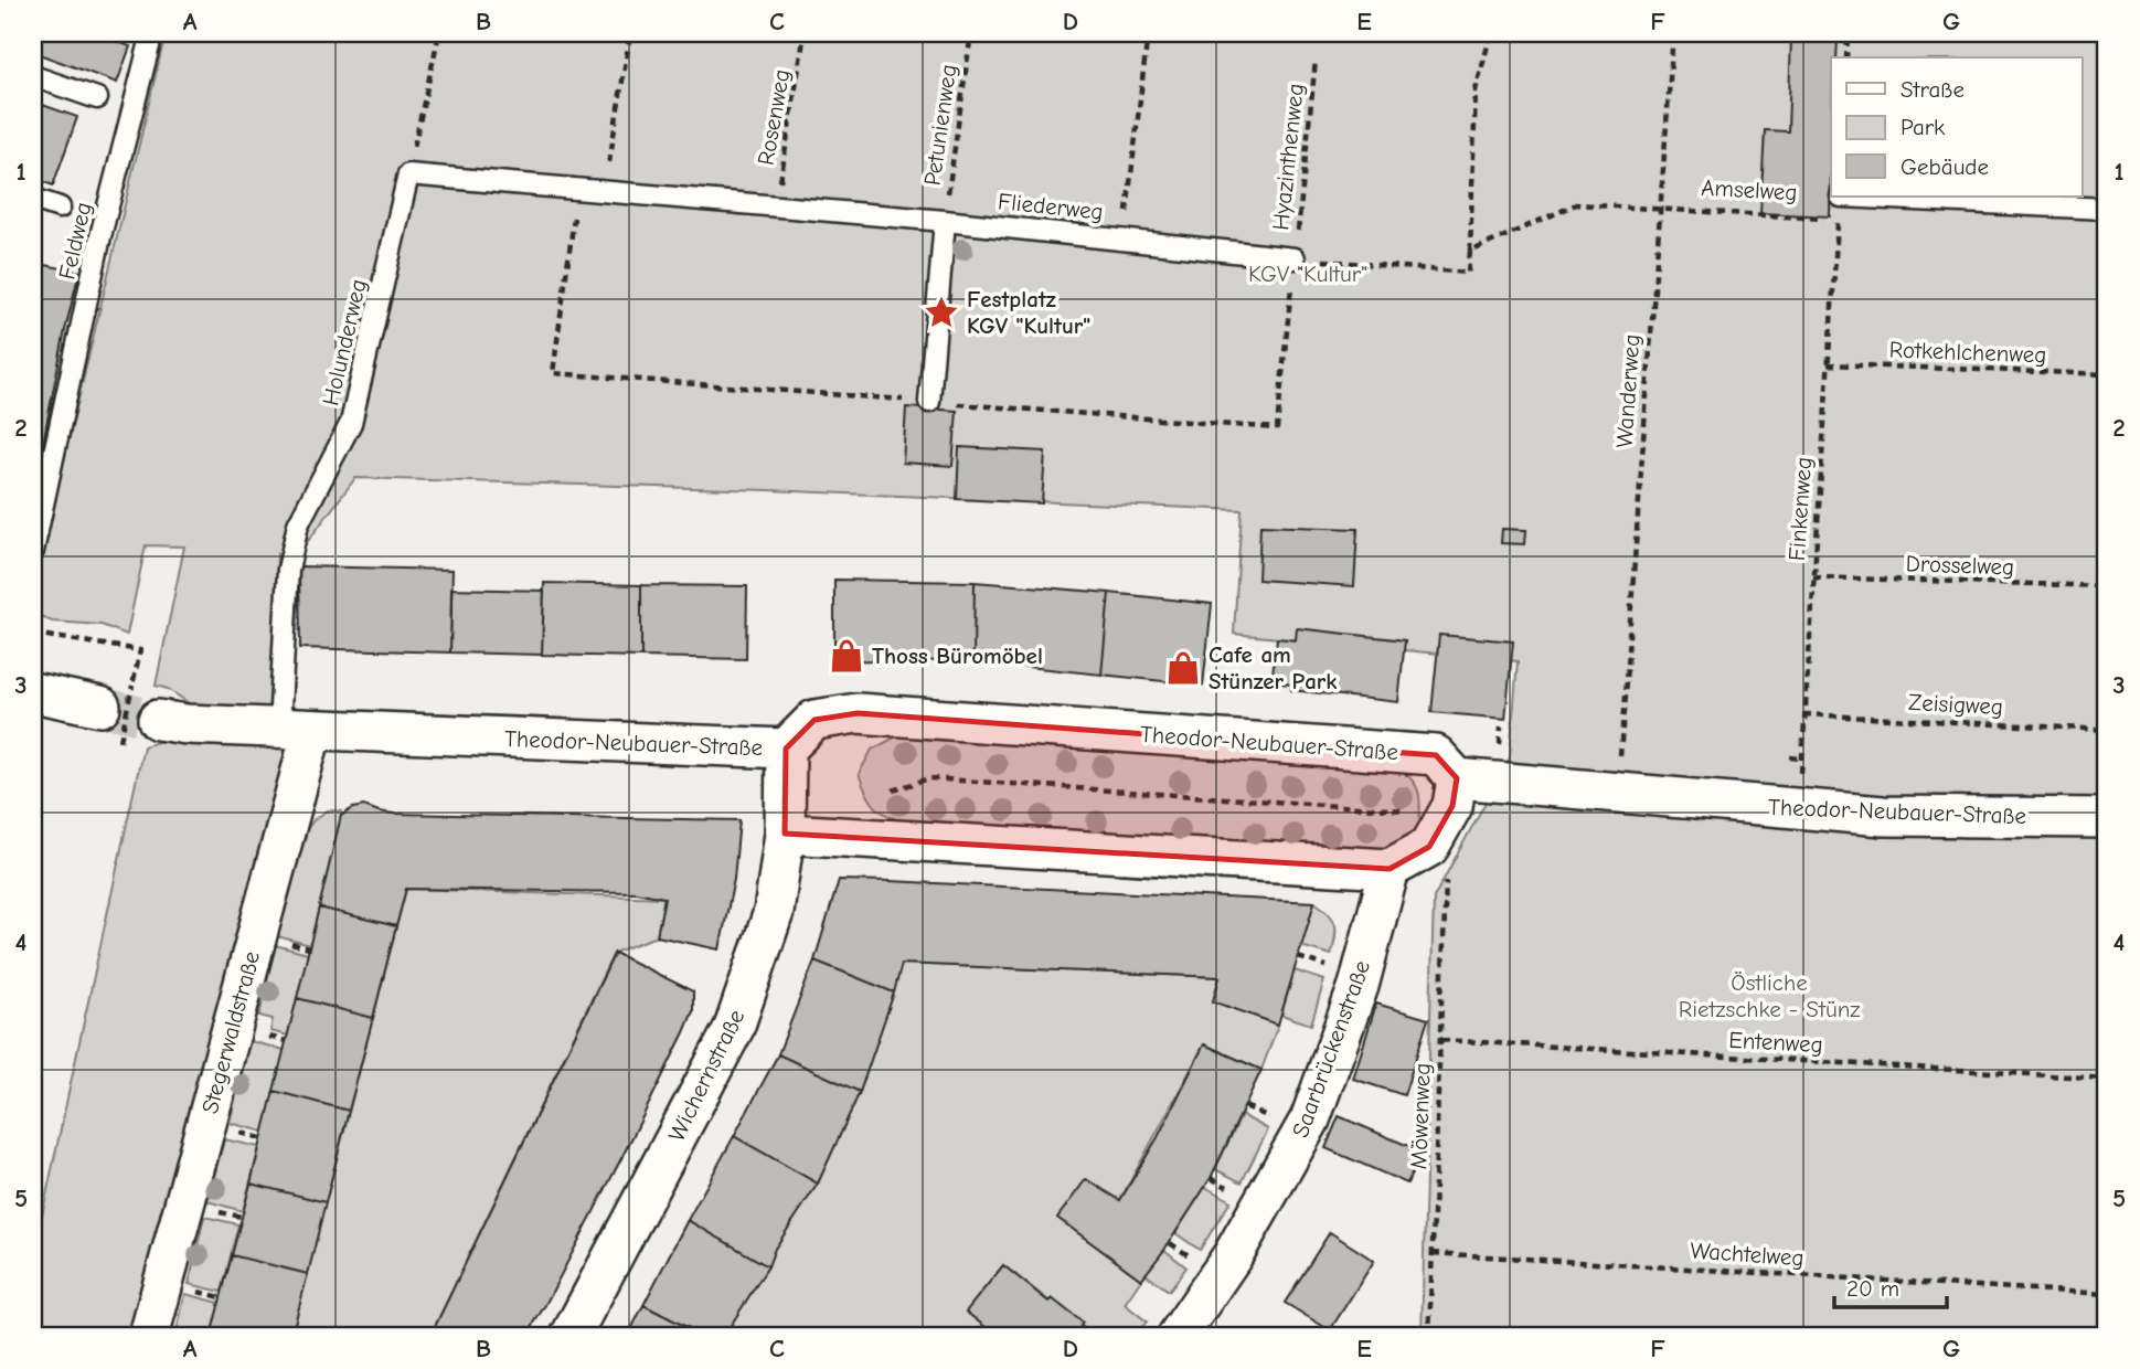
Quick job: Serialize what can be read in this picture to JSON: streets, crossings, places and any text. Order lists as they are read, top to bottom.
{
  "streets": {
    "street": [
      "Theodor-Neubauer-Straße",
      "Stegerwaldstraße",
      "Saarbrückenstraße",
      "Wichernstraße"
    ],
    "lane": ["Fliederweg", "Feldweg", "Holunderweg"],
    "path": [
      "Rosenweg",
      "Petunienweg",
      "Hyazinthenweg",
      "Amselweg",
      "Rotkehlchenweg",
      "Wanderweg",
      "Finkenweg",
      "Drosselweg",
      "Zeisigweg",
      "Entenweg",
      "Möwenweg",
      "Wachtelweg"
    ]
  },
  "crossings": [
    ["Rosenweg", "Fliederweg"],
    ["Petunienweg", "Fliederweg"],
    ["Hyazinthenweg", "Fliederweg"],
    ["Amselweg", "Wanderweg"],
    ["Amselweg", "Finkenweg"],
    ["Fliederweg", "Holunderweg"],
    ["Holunderweg", "Theodor-Neubauer-Straße"],
    ["Holunderweg", "Stegerwaldstraße"],
    ["Rotkehlchenweg", "Finkenweg"],
    ["Finkenweg", "Drosselweg"],
    ["Finkenweg", "Zeisigweg"],
    ["Theodor-Neubauer-Straße", "Stegerwaldstraße"],
    ["Theodor-Neubauer-Straße", "Wichernstraße"],
    ["Entenweg", "Möwenweg"],
    ["Möwenweg", "Wachtelweg"]
  ],
  "parks": ["KGV \"Kultur\"", "Östliche Rietzschke - Stünz"],
  "places": {
    "place": ["Festplatz KGV \"Kultur\""],
    "shop": ["Thoss Büromöbel", "Cafe am Stünzer Park"]
  },
  "legend": ["Straße", "Park", "Gebäude"],
  "scale_bar": "20 m",
  "grid": {
    "columns": [
      "A",
      "B",
      "C",
      "D",
      "E",
      "F",
      "G"
    ],
    "rows": [
      "1",
      "2",
      "3",
      "4",
      "5"
    ]
  }
}
